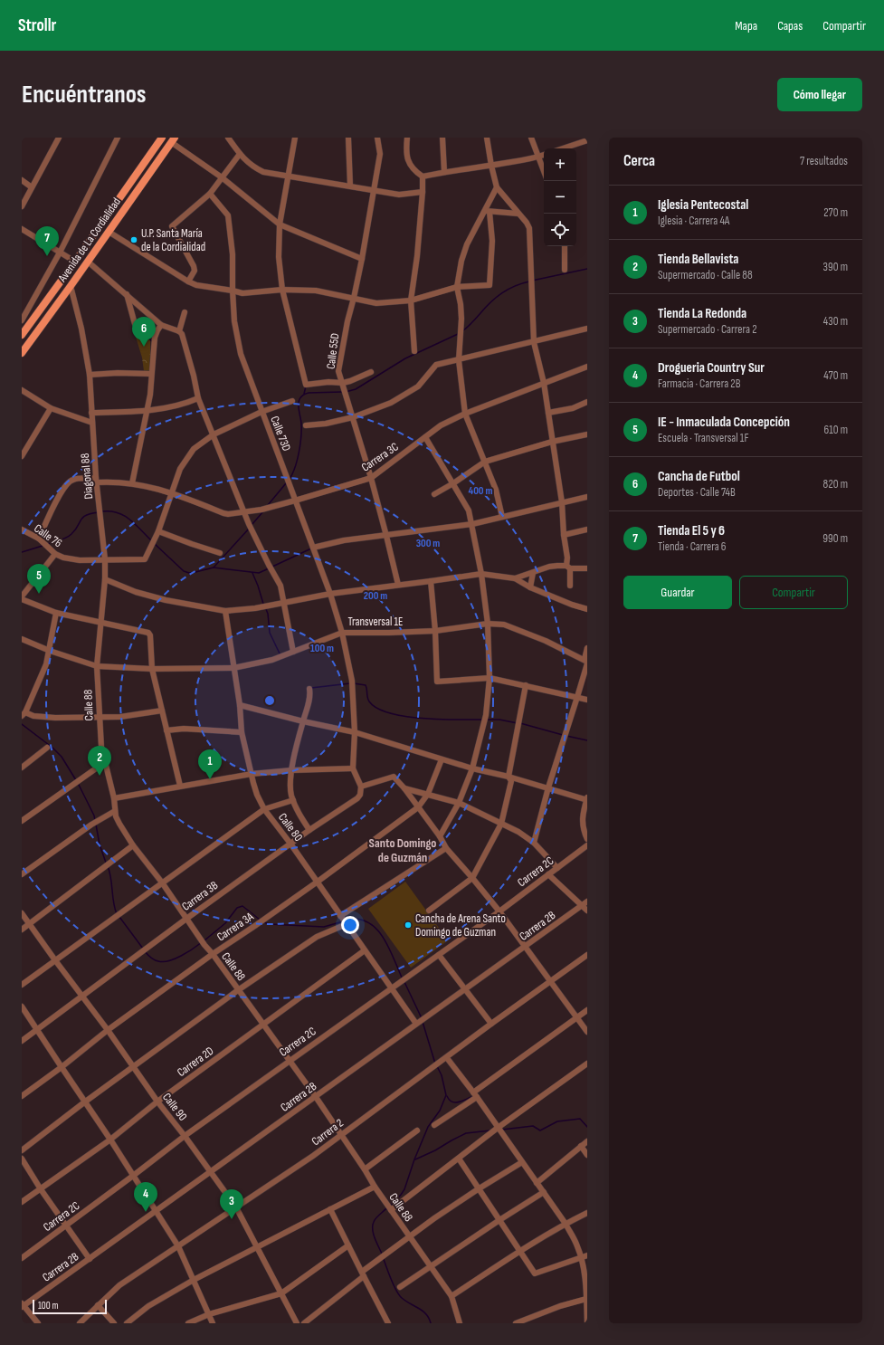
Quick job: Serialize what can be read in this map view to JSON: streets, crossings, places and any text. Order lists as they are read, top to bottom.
{
  "streets": {
    "main road": ["Avenida de La Cordialidad"],
    "street": [
      "Calle 55D",
      "Calle 73D",
      "Carrera 3C",
      "Diagonal 88",
      "Calle 76",
      "Transversal 1E",
      "Calle 88",
      "Calle 80",
      "Carrera 2C",
      "Carrera 3B",
      "Carrera 2B",
      "Carrera 3A",
      "Carrera 2D",
      "Calle 90",
      "Carrera 2"
    ]
  },
  "crossings": [
    ["Avenida de La Cordialidad", "Diagonal 88"],
    ["Calle 55D", "Carrera 3C"],
    ["Calle 73D", "Carrera 3C"],
    ["Calle 73D", "Transversal 1E"],
    ["Carrera 3C", "Diagonal 88"],
    ["Carrera 3C", "Calle 76"],
    ["Diagonal 88", "Calle 76"],
    ["Diagonal 88", "Transversal 1E"],
    ["Diagonal 88", "Calle 88"],
    ["Transversal 1E", "Calle 88"],
    ["Transversal 1E", "Calle 80"],
    ["Calle 88", "Carrera 2C"],
    ["Calle 88", "Carrera 3B"],
    ["Calle 88", "Carrera 2B"],
    ["Calle 88", "Carrera 3A"],
    ["Calle 88", "Carrera 2D"],
    ["Calle 88", "Carrera 2"],
    ["Calle 80", "Carrera 2C"],
    ["Calle 80", "Carrera 3B"],
    ["Calle 80", "Carrera 2B"],
    ["Calle 80", "Carrera 3A"],
    ["Calle 80", "Carrera 2D"],
    ["Carrera 2C", "Calle 90"],
    ["Carrera 3B", "Calle 90"],
    ["Carrera 2B", "Calle 90"],
    ["Carrera 3A", "Calle 90"],
    ["Carrera 2D", "Calle 90"],
    ["Calle 90", "Carrera 2"]
  ],
  "districts": ["Santo Domingo de Guzmán"],
  "places": ["U.P. Santa María de la Cordialidad", "Cancha de Arena Santo Domingo de Guzman"],
  "scale_bar": "100 m",
  "page": {
    "header": "Strollr",
    "nav": ["Mapa", "Capas", "Compartir"],
    "buttons": [
      "Cómo llegar",
      ["Guardar", "Compartir"]
    ],
    "title": "Encuéntranos",
    "heading": ["Cerca", "7 resultados"],
    "map_buttons": ["+", "−"],
    "list": [
      {
        "mark": "1",
        "name": "Iglesia Pentecostal",
        "note": "Iglesia · Carrera 4A",
        "value": "270 m"
      },
      {
        "mark": "2",
        "name": "Tienda Bellavista",
        "note": "Supermercado · Calle 88",
        "value": "390 m"
      },
      {
        "mark": "3",
        "name": "Tienda La Redonda",
        "note": "Supermercado · Carrera 2",
        "value": "430 m"
      },
      {
        "mark": "4",
        "name": "Drogueria Country Sur",
        "note": "Farmacia · Carrera 2B",
        "value": "470 m"
      },
      {
        "mark": "5",
        "name": "IE - Inmaculada Concepción",
        "note": "Escuela · Transversal 1F",
        "value": "610 m"
      },
      {
        "mark": "6",
        "name": "Cancha de Futbol",
        "note": "Deportes · Calle 74B",
        "value": "820 m"
      },
      {
        "mark": "7",
        "name": "Tienda El 5 y 6",
        "note": "Tienda · Carrera 6",
        "value": "990 m"
      }
    ],
    "pins": [
      "7",
      "6",
      "5",
      "2",
      "1",
      "4",
      "3"
    ],
    "scale": "100 m"
  },
  "rings": [
    "400 m",
    "300 m",
    "200 m",
    "100 m"
  ]
}
